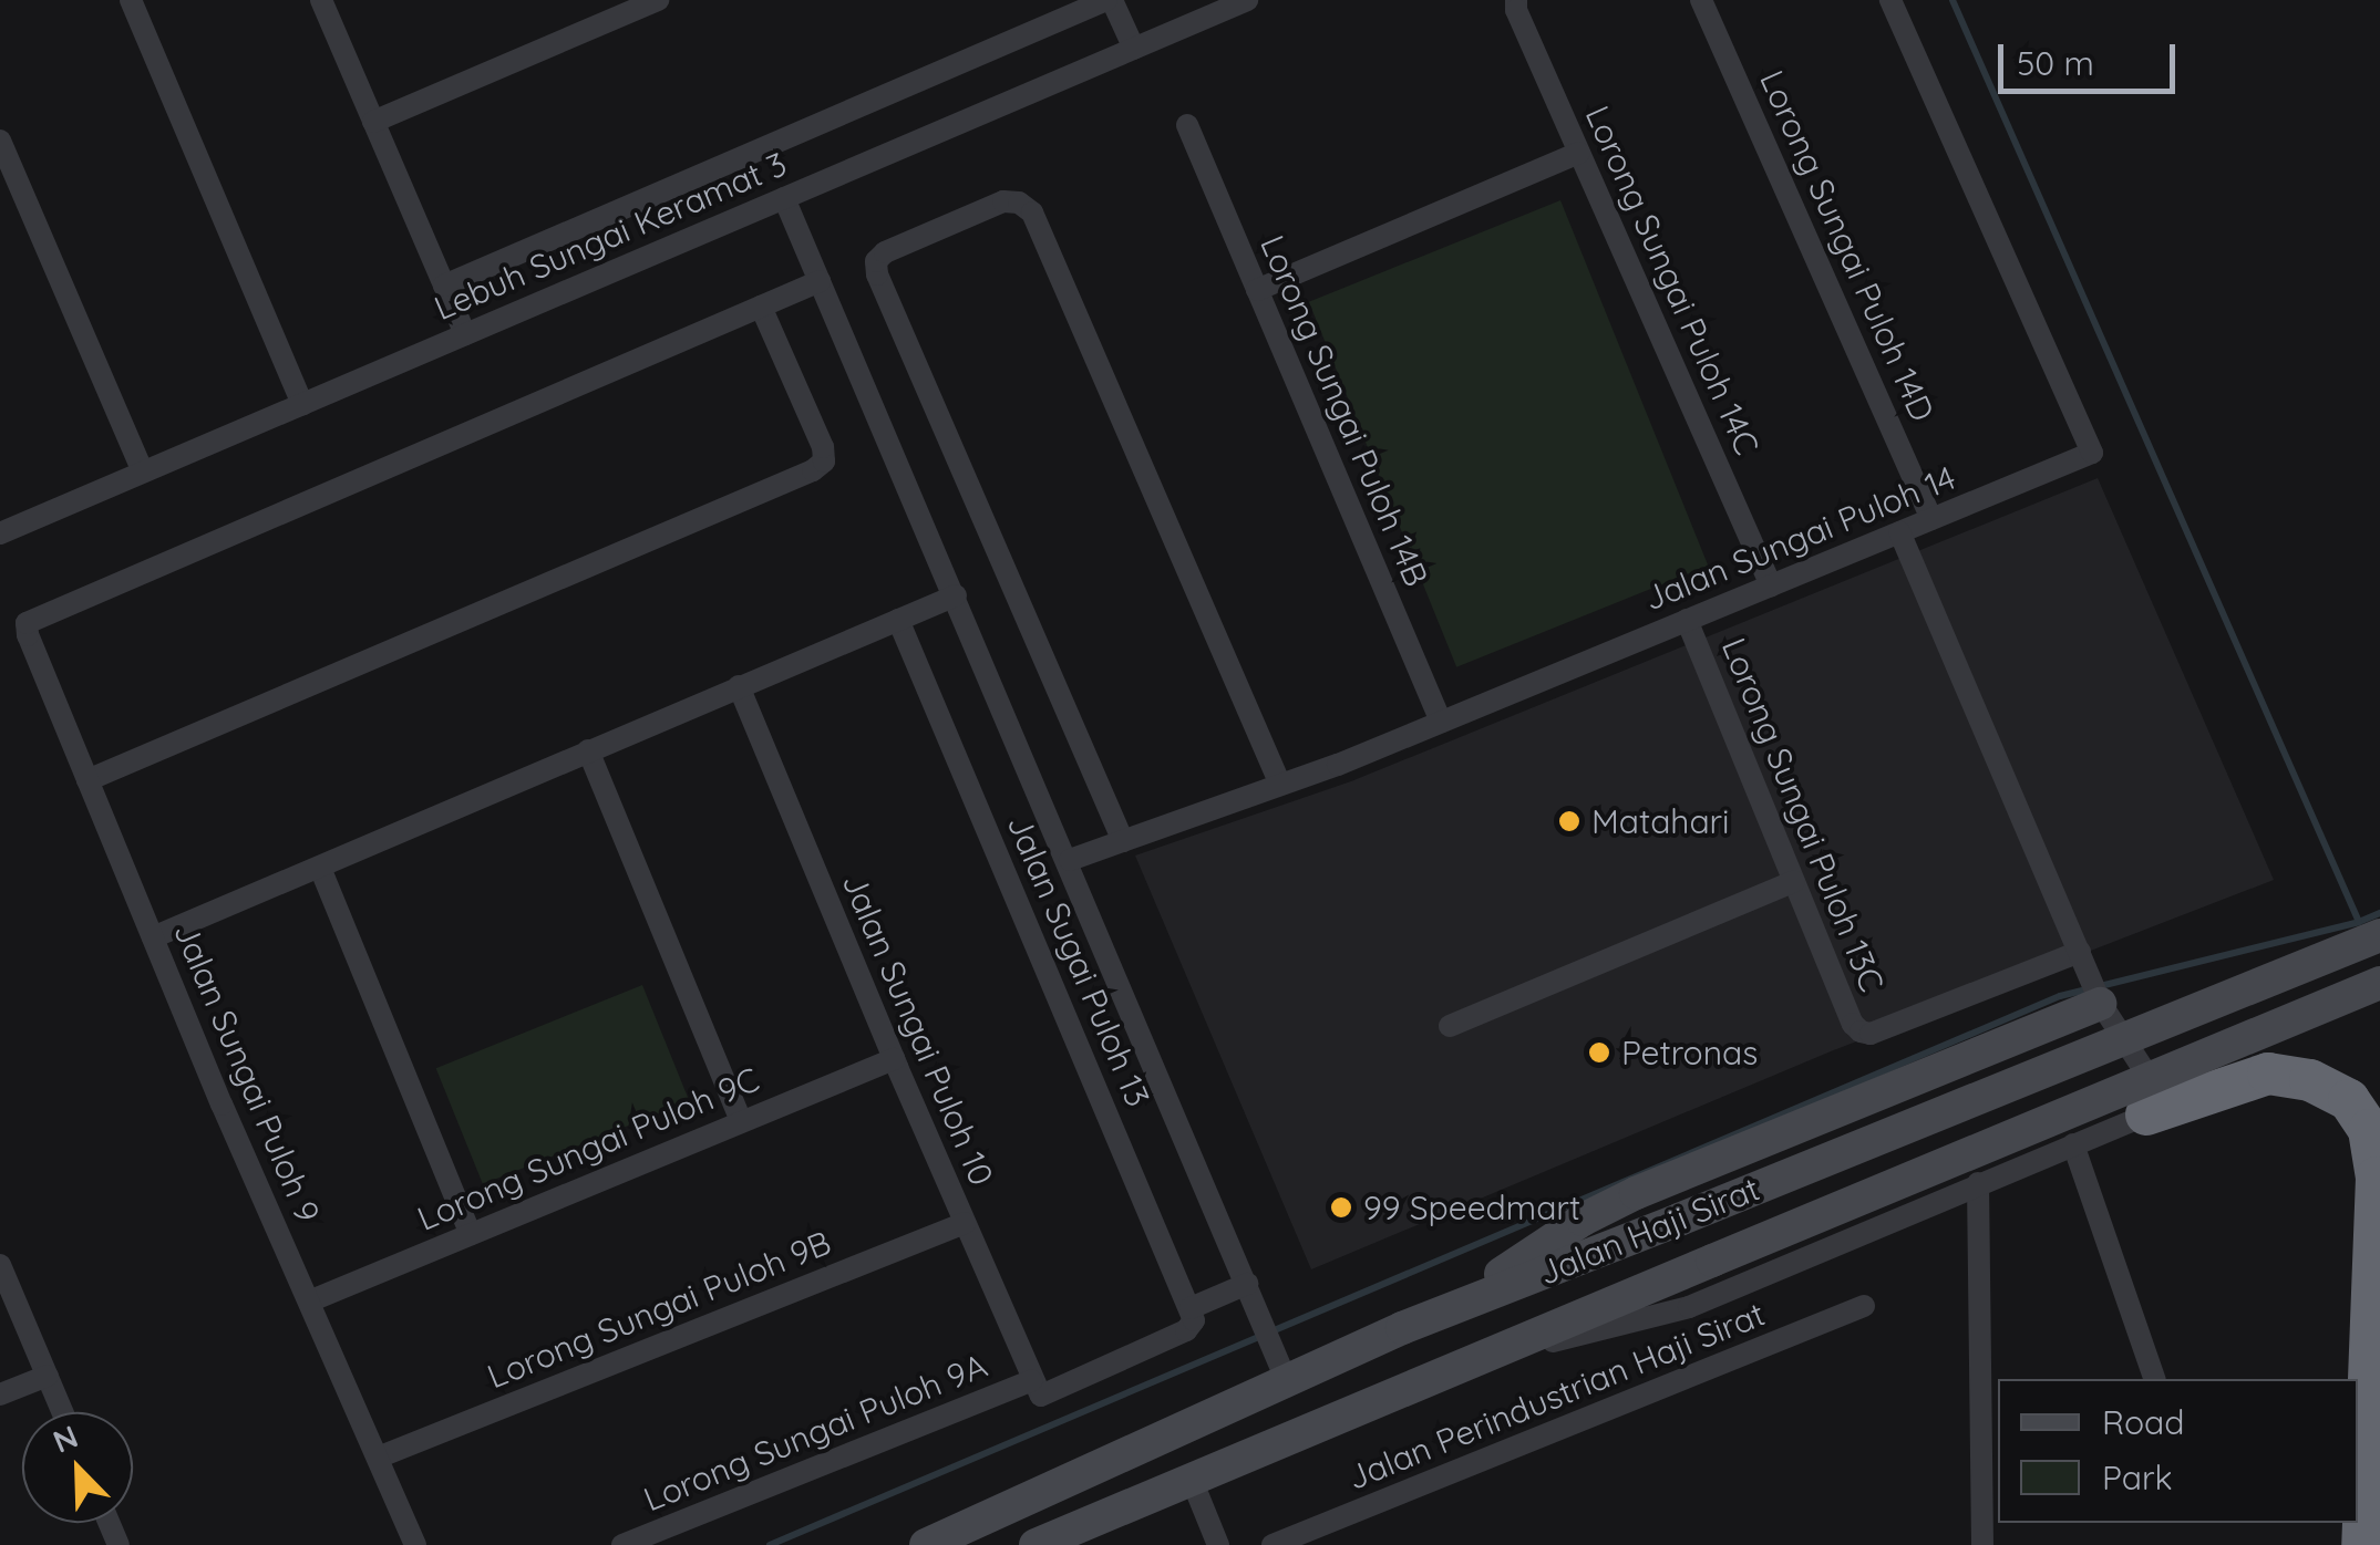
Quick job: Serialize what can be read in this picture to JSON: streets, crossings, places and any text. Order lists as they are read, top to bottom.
{
  "streets": {
    "main road": ["Jalan Haji Sirat"],
    "street": [
      "Lebuh Sungai Keramat 3",
      "Lorong Sungai Puloh 14D",
      "Lorong Sungai Puloh 14C",
      "Lorong Sungai Puloh 14B",
      "Jalan Sungai Puloh 14",
      "Lorong Sungai Puloh 13C",
      "Jalan Sugai Puloh 13",
      "Jalan Sungai Puloh 10",
      "Jalan Sungai Puloh 9",
      "Lorong Sungai Puloh 9C",
      "Lorong Sungai Puloh 9B",
      "Jalan Perindustrian Haji Sirat",
      "Lorong Sungai Puloh 9A"
    ]
  },
  "crossings": [
    ["Lorong Sungai Puloh 14D", "Jalan Sungai Puloh 14"],
    ["Lorong Sungai Puloh 14C", "Jalan Sungai Puloh 14"],
    ["Lorong Sungai Puloh 14B", "Jalan Sungai Puloh 14"],
    ["Jalan Sungai Puloh 14", "Lorong Sungai Puloh 13C"],
    ["Jalan Sugai Puloh 13", "Lorong Sungai Puloh 9A"],
    ["Jalan Sungai Puloh 10", "Lorong Sungai Puloh 9C"],
    ["Jalan Sungai Puloh 10", "Lorong Sungai Puloh 9B"],
    ["Jalan Sungai Puloh 10", "Lorong Sungai Puloh 9A"],
    ["Jalan Sungai Puloh 9", "Lorong Sungai Puloh 9C"],
    ["Jalan Sungai Puloh 9", "Lorong Sungai Puloh 9B"]
  ],
  "places": ["Matahari", "Petronas", "99 Speedmart"],
  "legend": ["Road", "Park"],
  "scale_bar": "50 m",
  "north": "top left"
}
